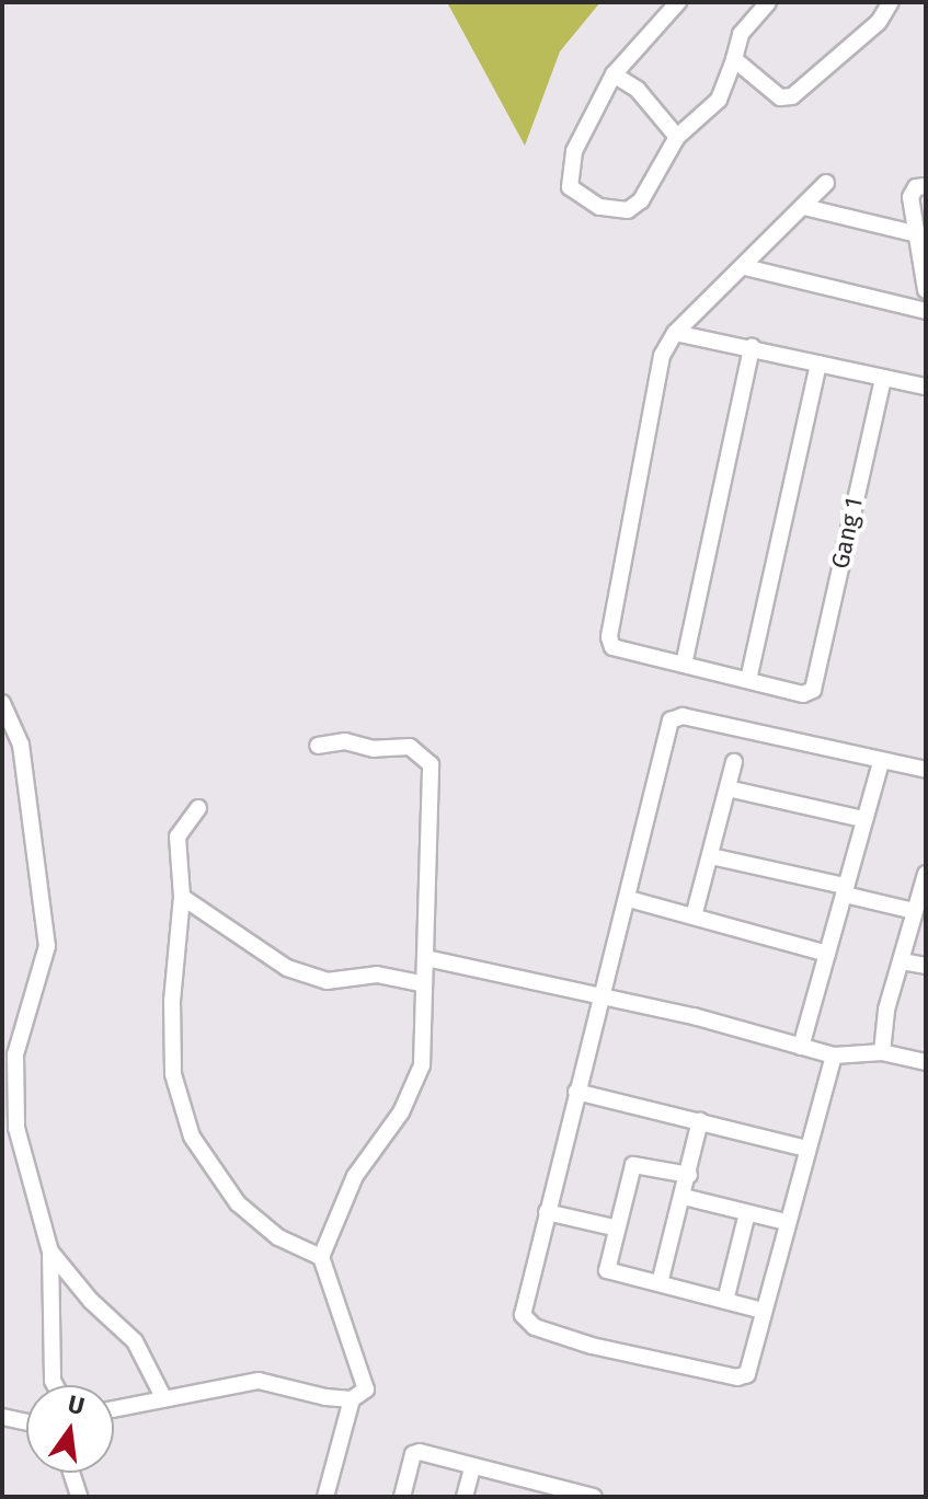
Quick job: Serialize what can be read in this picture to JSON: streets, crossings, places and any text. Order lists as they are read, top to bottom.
{
  "streets": {
    "street": ["Gang 1"]
  },
  "north": "top"
}
